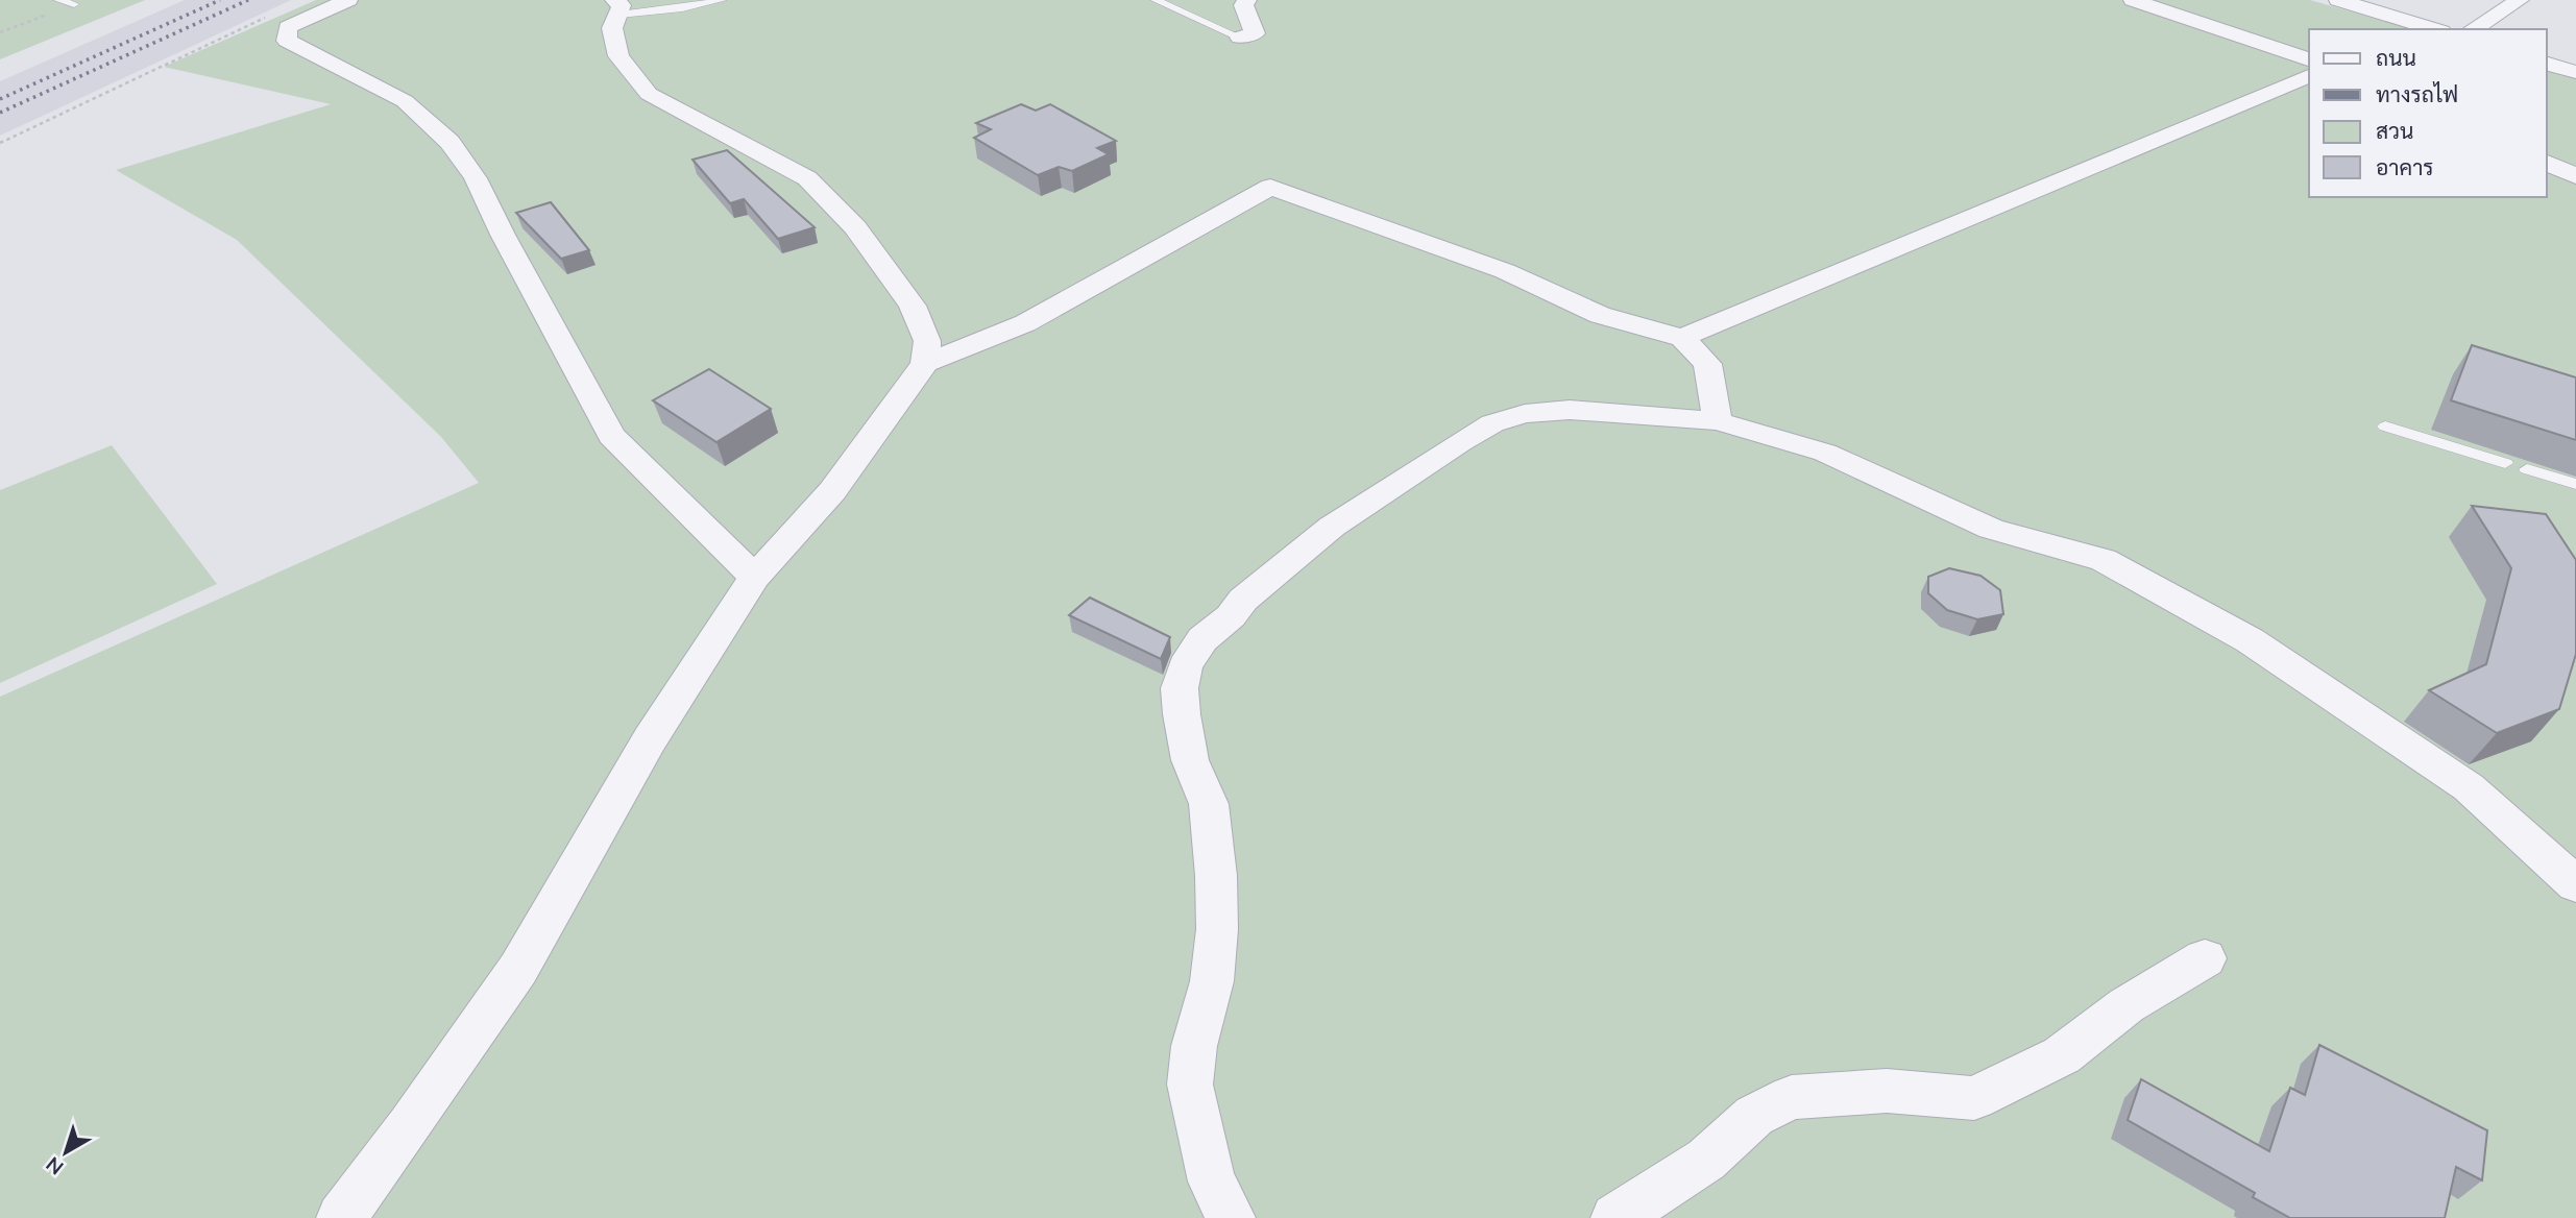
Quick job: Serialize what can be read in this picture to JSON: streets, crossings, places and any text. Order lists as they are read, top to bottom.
{
  "legend": [
    "ถนน",
    "ทางรถไฟ",
    "สวน",
    "อาคาร"
  ],
  "north": "bottom left"
}
